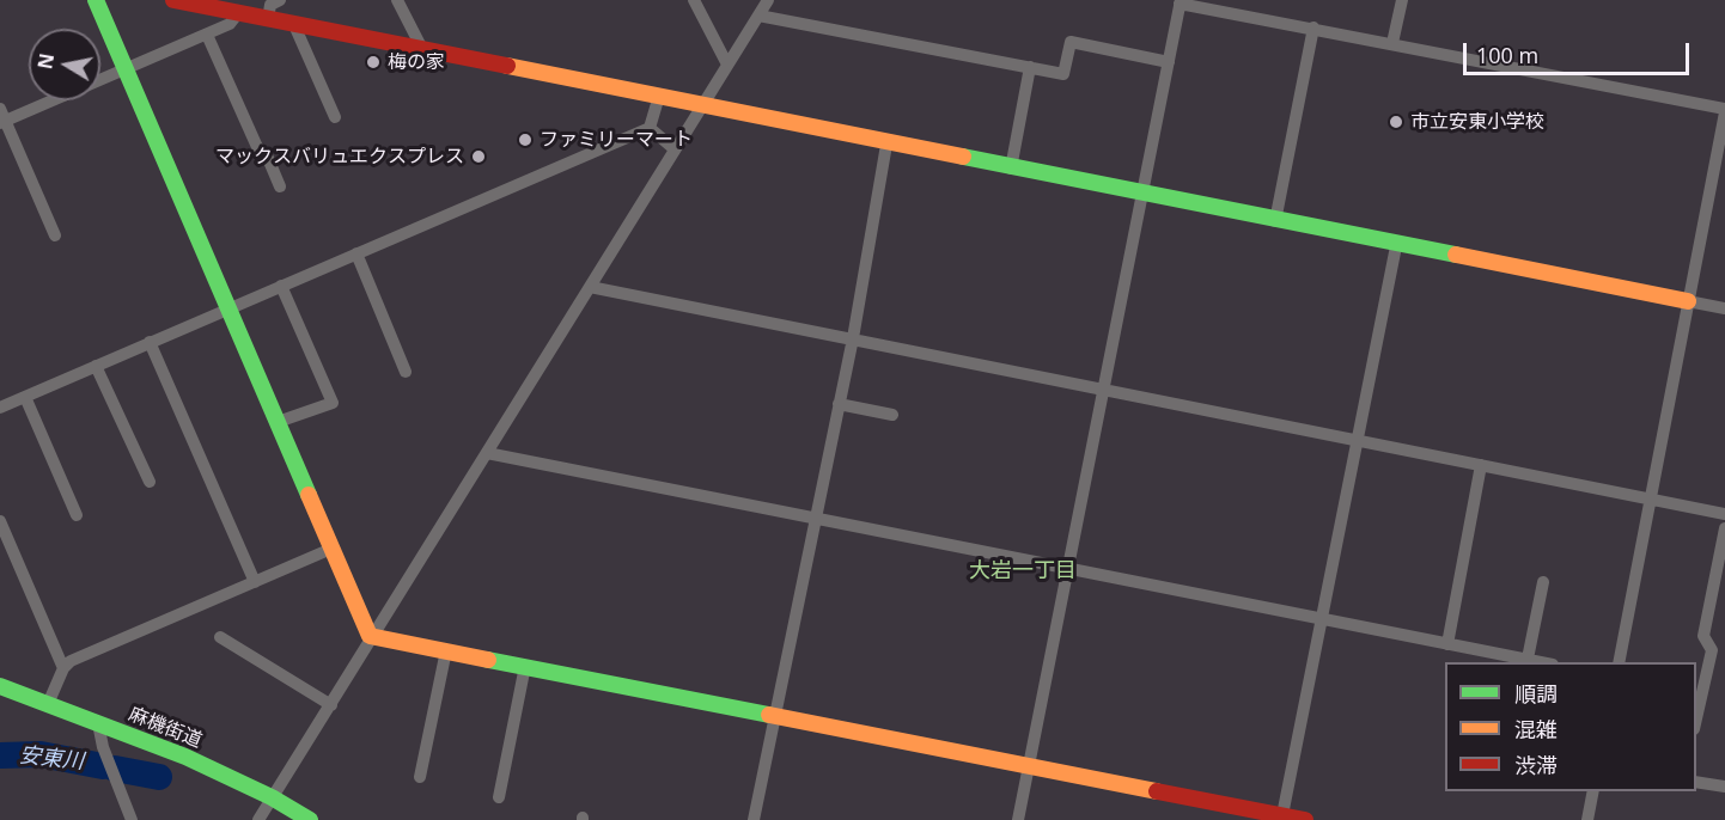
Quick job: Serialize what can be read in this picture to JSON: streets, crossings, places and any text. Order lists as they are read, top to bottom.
{
  "streets": {
    "street": ["麻機街道"]
  },
  "districts": ["大岩一丁目"],
  "water": ["安東川"],
  "places": [
    "梅の家",
    "市立安東小学校",
    "ファミリーマート",
    "マックスバリュエクスプレス"
  ],
  "legend": ["順調", "混雑", "渋滞"],
  "scale_bar": "100 m",
  "north": "left"
}
